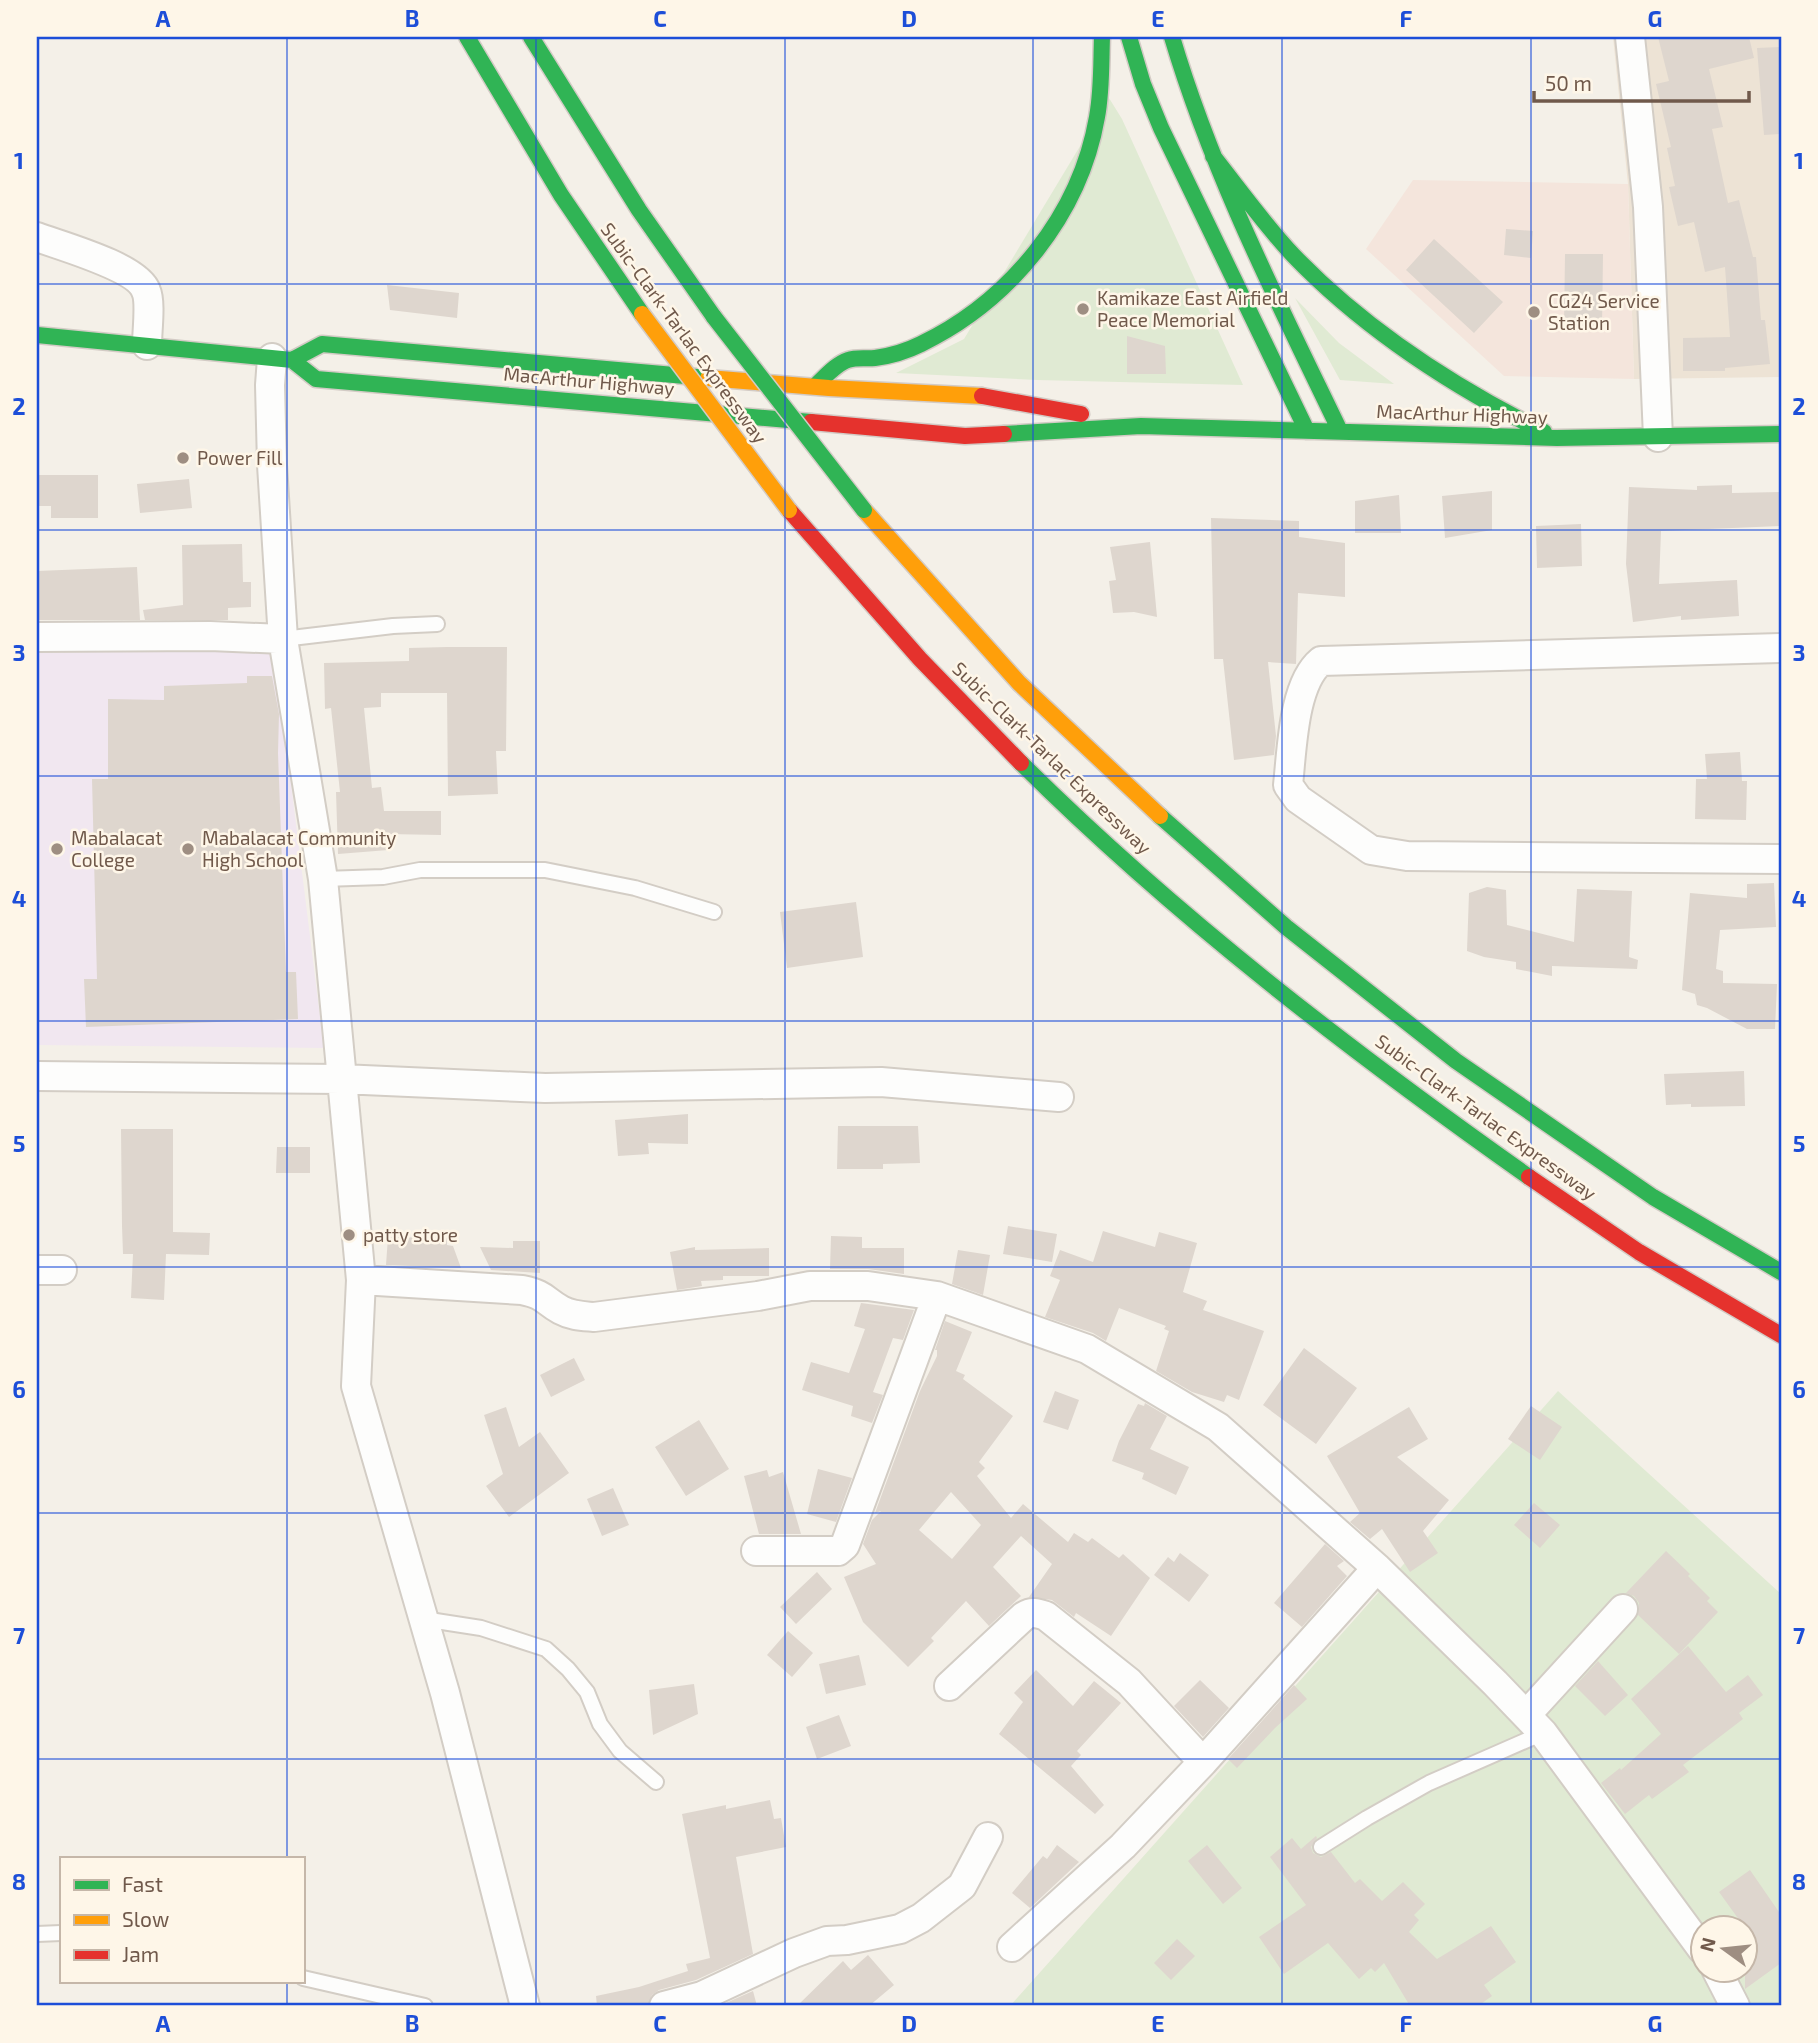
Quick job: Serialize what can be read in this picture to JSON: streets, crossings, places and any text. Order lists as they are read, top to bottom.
{
  "streets": {
    "highway": ["Subic-Clark-Tarlac Expressway", "MacArthur Highway"]
  },
  "places": [
    "Kamikaze East Airfield Peace Memorial",
    "CG24 Service Station",
    "Power Fill",
    "Mabalacat College",
    "Mabalacat Community High School",
    "patty store"
  ],
  "legend": ["Fast", "Slow", "Jam"],
  "scale_bar": "50 m",
  "north": "left",
  "grid": {
    "columns": [
      "A",
      "B",
      "C",
      "D",
      "E",
      "F",
      "G"
    ],
    "rows": [
      "1",
      "2",
      "3",
      "4",
      "5",
      "6",
      "7",
      "8"
    ]
  }
}
